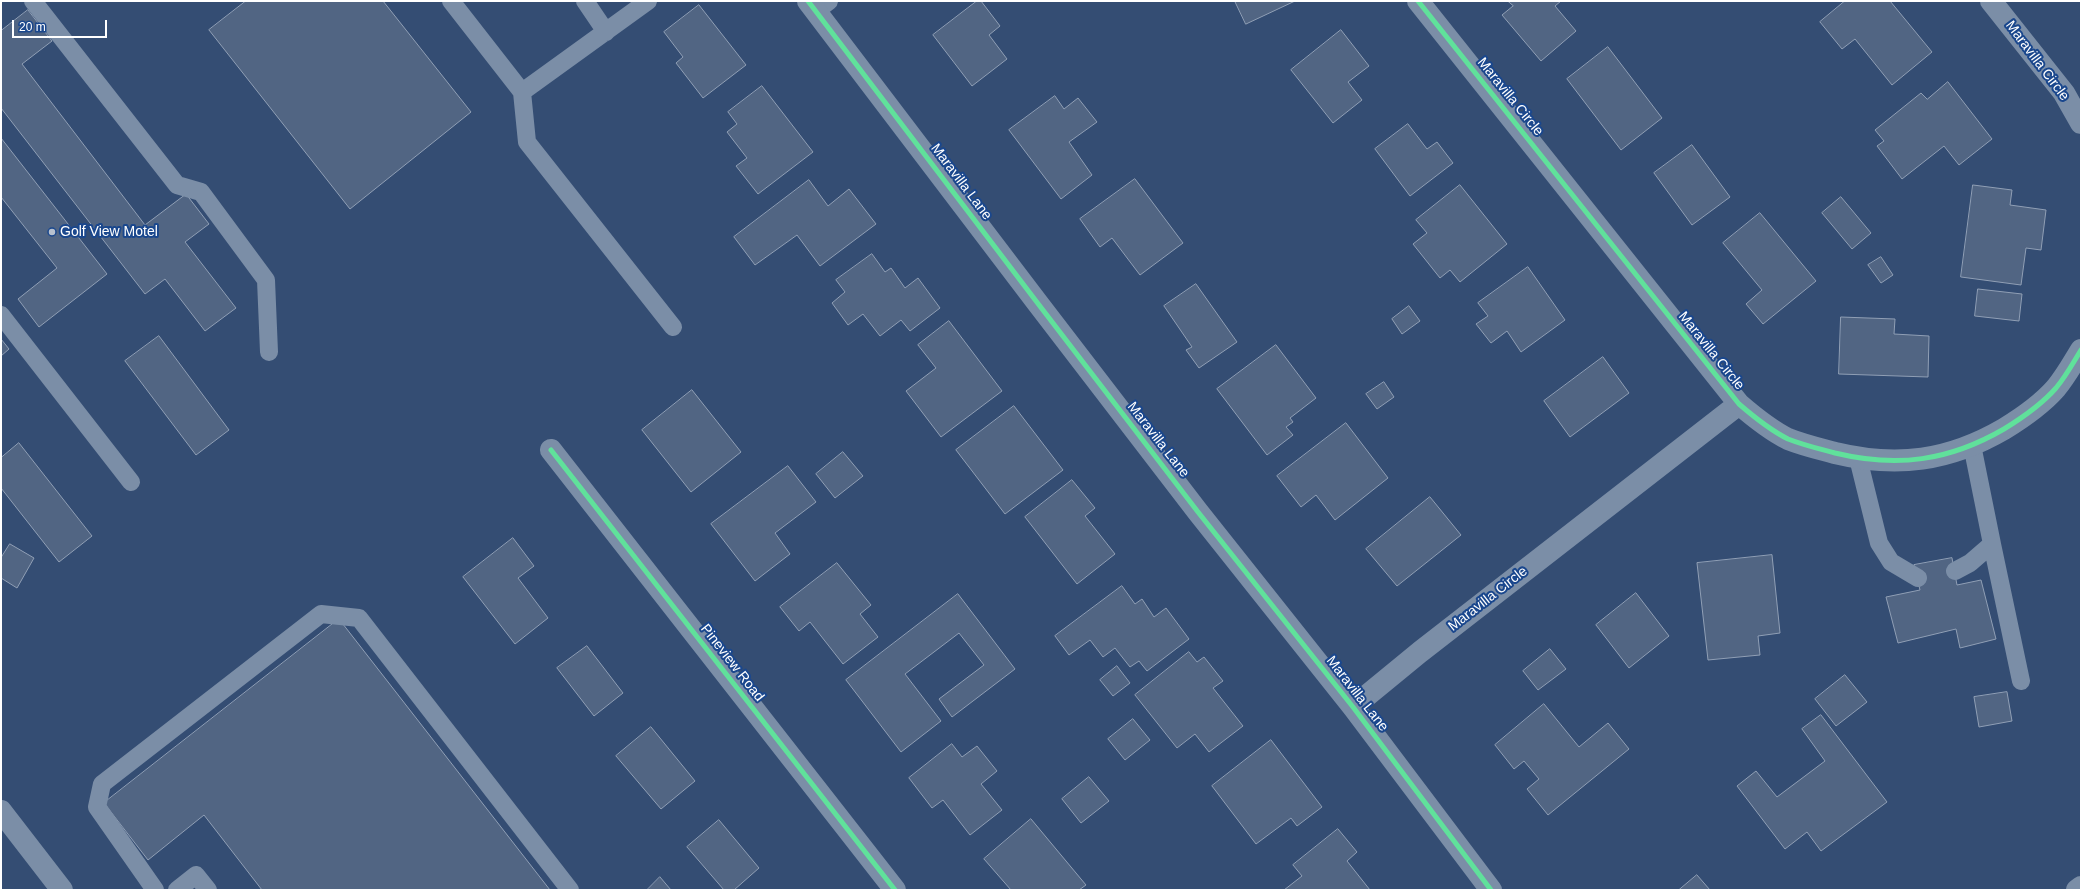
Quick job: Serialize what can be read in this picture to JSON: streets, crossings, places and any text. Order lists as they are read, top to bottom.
{
  "streets": {
    "street": ["Maravilla Circle", "Maravilla Lane", "Pineview Road"]
  },
  "crossings": [
    ["Maravilla Circle", "Maravilla Lane"]
  ],
  "places": ["Golf View Motel"],
  "scale_bar": "20 m"
}
